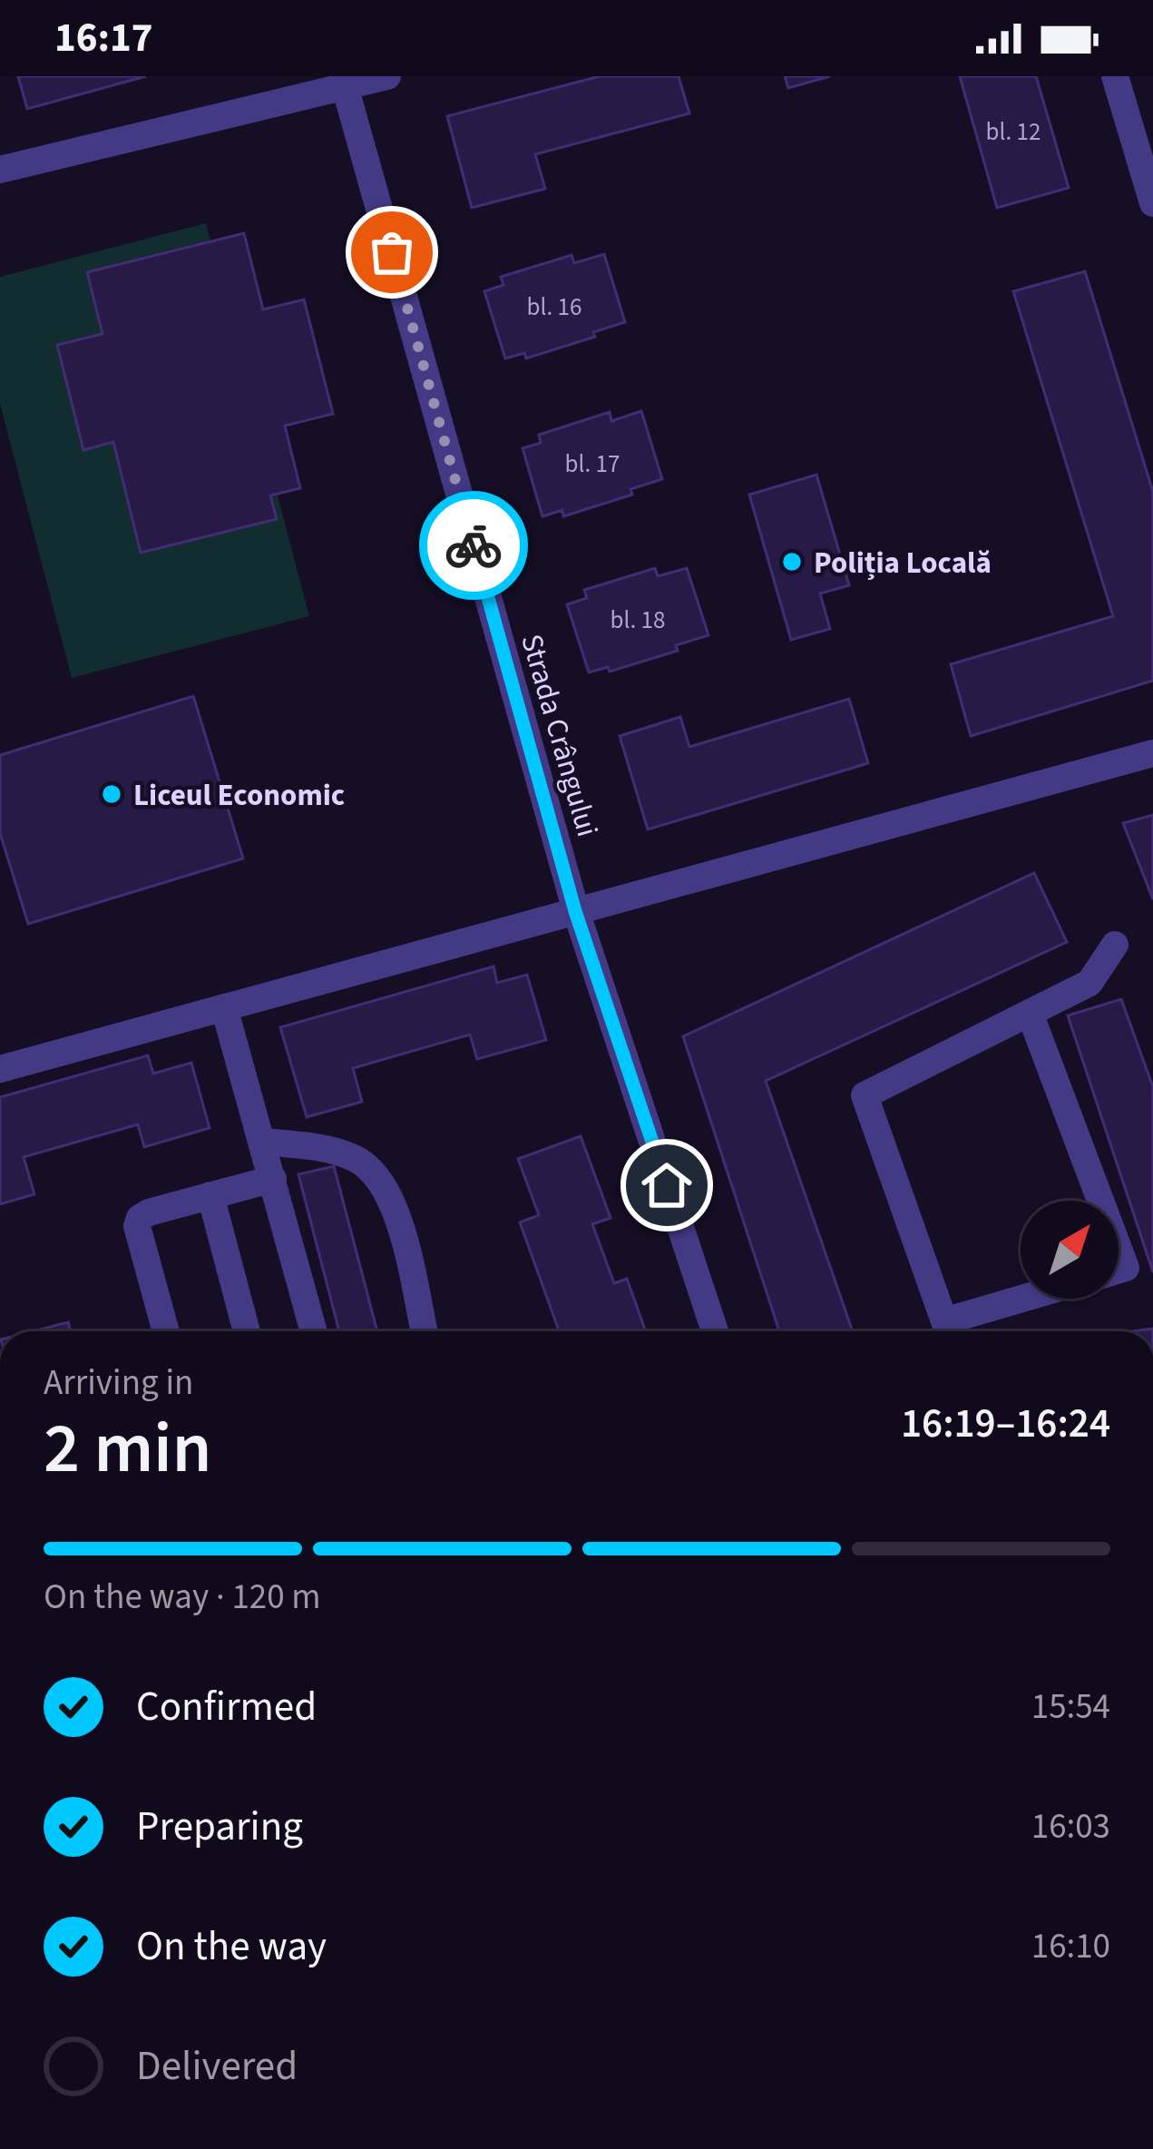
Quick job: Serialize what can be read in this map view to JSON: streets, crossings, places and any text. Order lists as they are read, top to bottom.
{
  "streets": {
    "street": ["Strada Crângului"]
  },
  "places": ["Poliția Locală", "Liceul Economic"],
  "house_numbers": [
    "bl. 12",
    "bl. 16",
    "bl. 17",
    "bl. 18"
  ],
  "north": "top right",
  "page": {
    "status": "16:17",
    "heading": ["2 min", "Arriving in", "16:19–16:24"],
    "bar": "On the way · 120 m",
    "list": [
      ["Confirmed", "15:54"],
      ["Preparing", "16:03"],
      ["On the way", "16:10"],
      "Delivered"
    ]
  }
}
